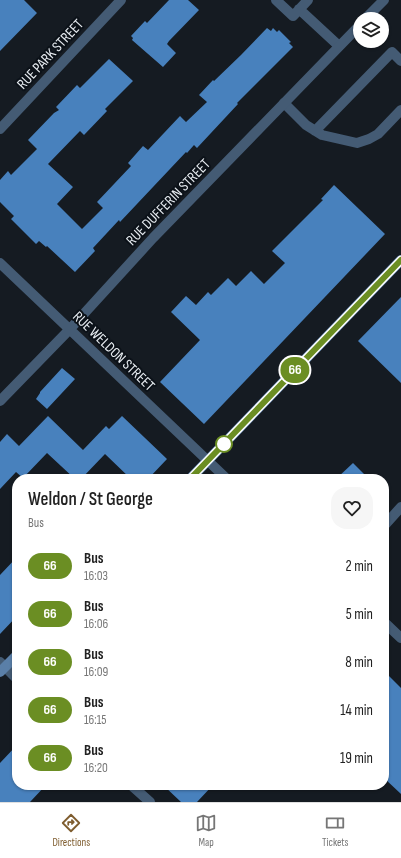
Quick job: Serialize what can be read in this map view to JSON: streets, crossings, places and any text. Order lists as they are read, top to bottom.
{
  "streets": {
    "street": ["RUE PARK STREET", "RUE DUFFERIN STREET", "RUE WELDON STREET"]
  },
  "crossings": [
    ["RUE DUFFERIN STREET", "RUE WELDON STREET"]
  ],
  "lines": ["bus line 66"],
  "page": {
    "on_map": "66",
    "heading": ["Weldon / St George", "Bus"],
    "list": [
      {
        "mark": "66",
        "name": "Bus",
        "note": "16:03",
        "value": "2 min"
      },
      {
        "mark": "66",
        "name": "Bus",
        "note": "16:06",
        "value": "5 min"
      },
      {
        "mark": "66",
        "name": "Bus",
        "note": "16:09",
        "value": "8 min"
      },
      {
        "mark": "66",
        "name": "Bus",
        "note": "16:15",
        "value": "14 min"
      },
      {
        "mark": "66",
        "name": "Bus",
        "note": "16:20",
        "value": "19 min"
      }
    ],
    "tabs": ["Directions", "Map", "Tickets"]
  }
}
